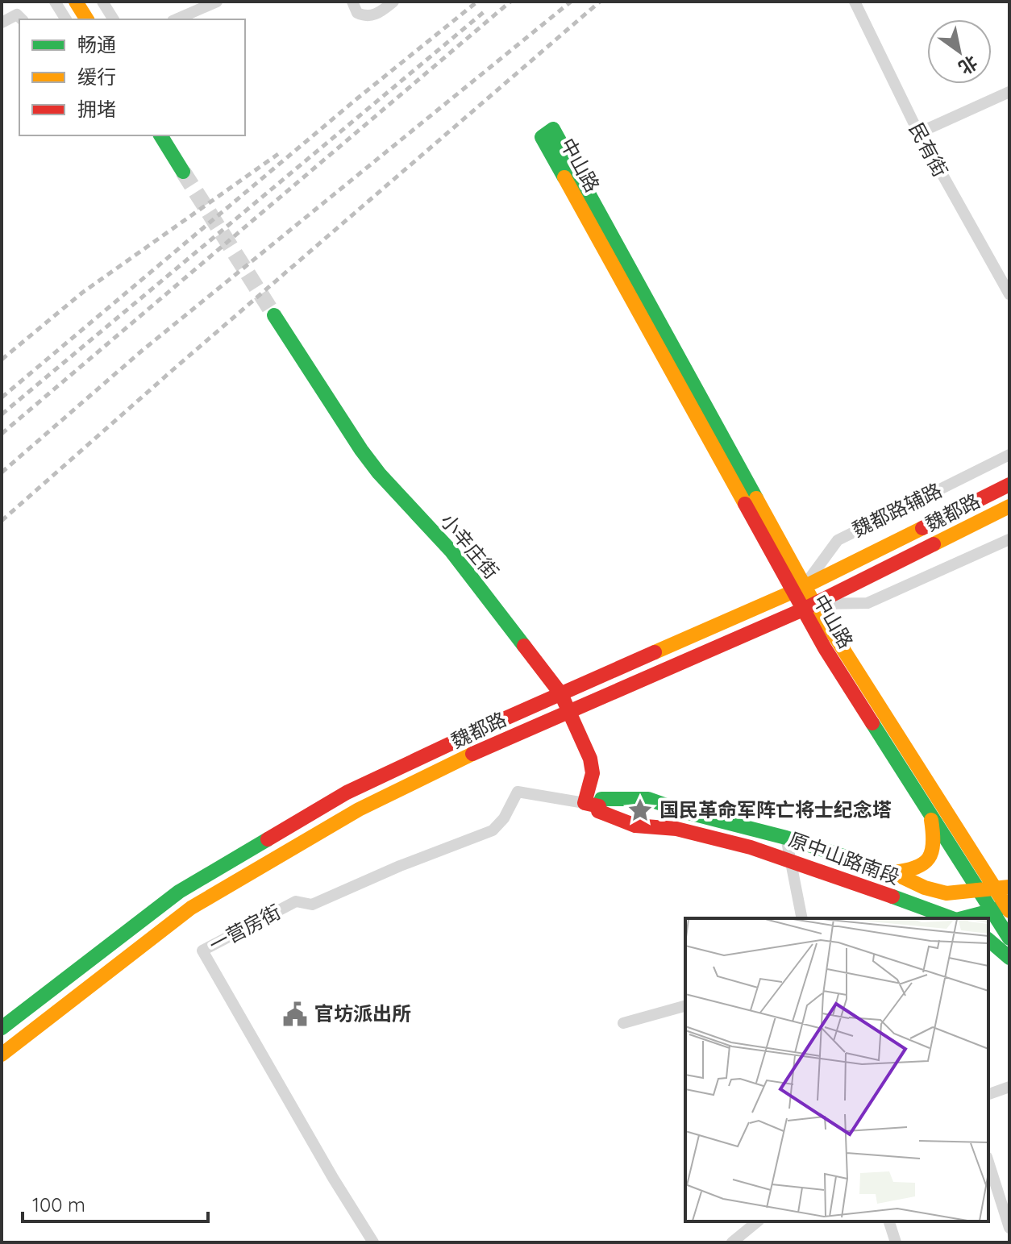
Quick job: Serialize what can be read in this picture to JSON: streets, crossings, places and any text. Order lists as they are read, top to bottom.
{
  "streets": {
    "main road": [
      "中山路",
      "魏都路",
      "小辛庄街",
      "原中山路南段"
    ],
    "street": ["民有街", "魏都路辅路", "一营房街"]
  },
  "crossings": [
    ["中山路", "魏都路辅路"],
    ["中山路", "魏都路"],
    ["中山路", "原中山路南段"],
    ["魏都路辅路", "魏都路"],
    ["魏都路", "小辛庄街"],
    ["小辛庄街", "原中山路南段"],
    ["小辛庄街", "一营房街"],
    ["原中山路南段", "一营房街"]
  ],
  "places": {
    "place": ["国民革命军阵亡将士纪念塔"],
    "public building": ["官坊派出所"]
  },
  "legend": ["畅通", "缓行", "拥堵"],
  "scale_bar": "100 m",
  "north": "bottom right"
}
